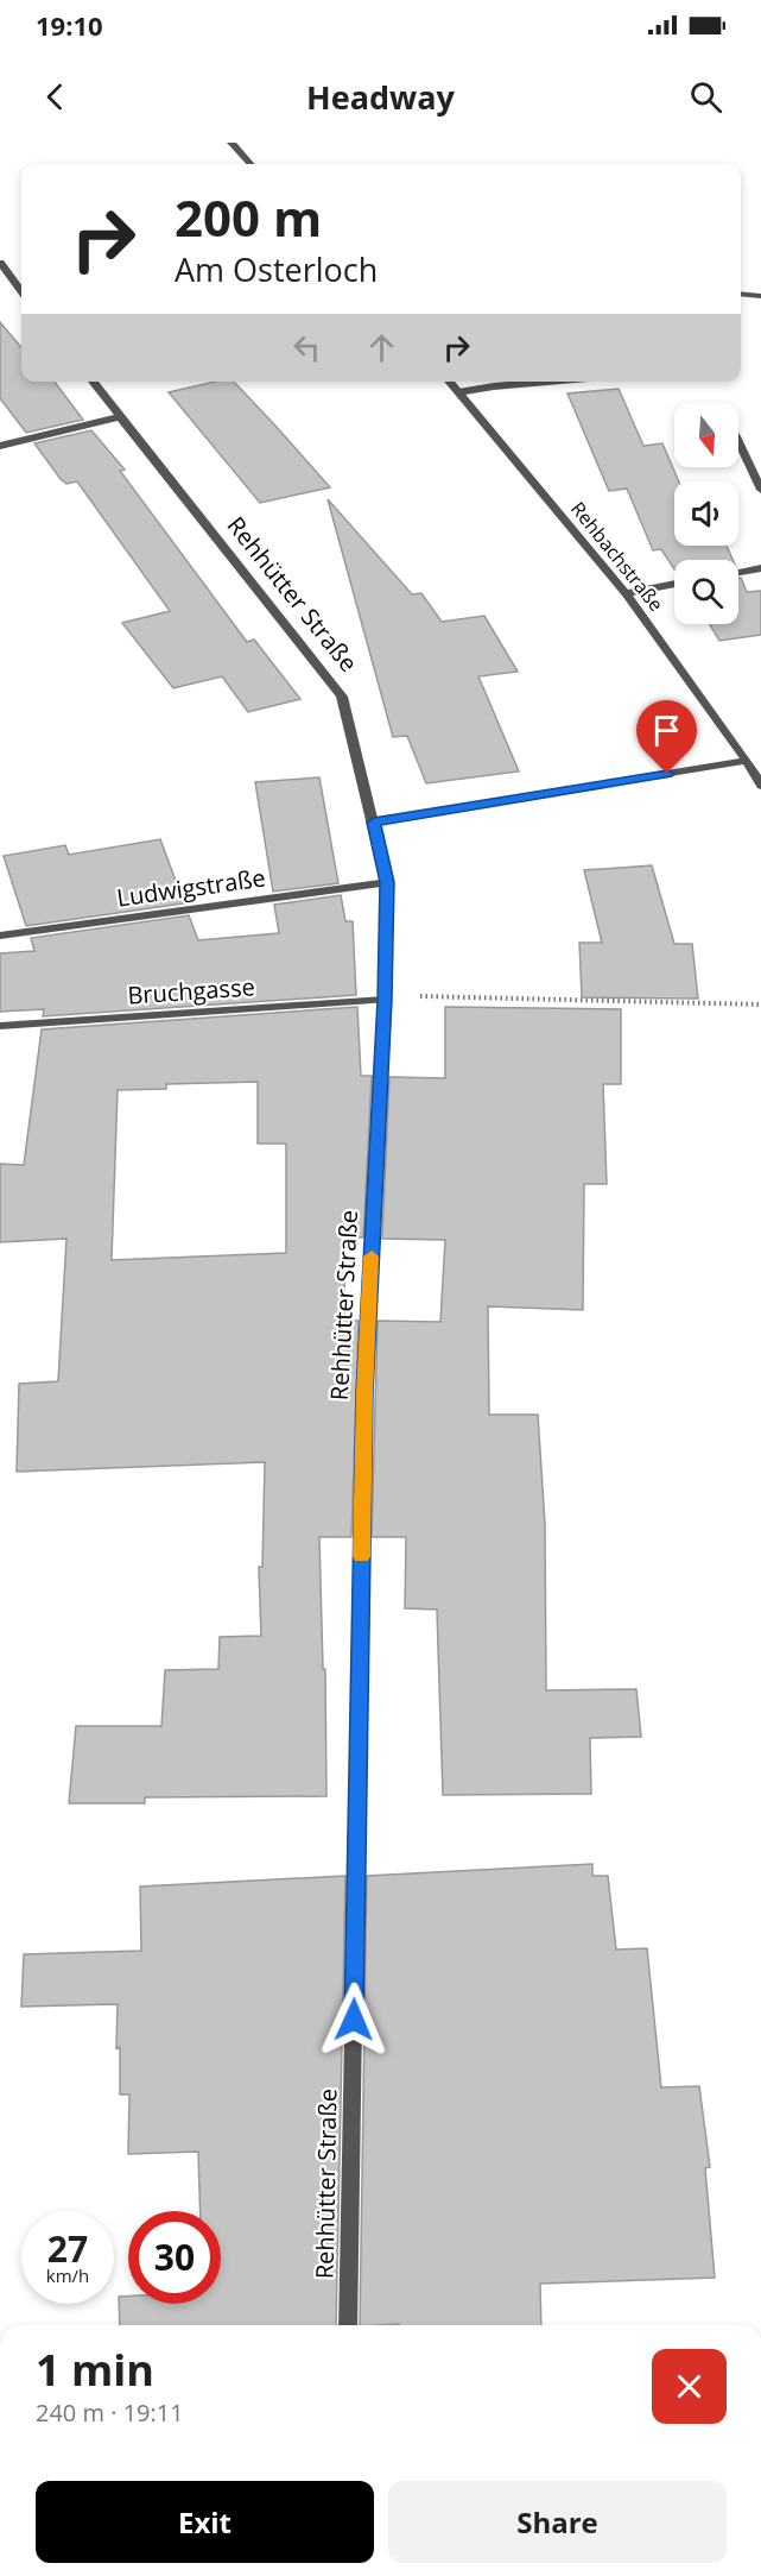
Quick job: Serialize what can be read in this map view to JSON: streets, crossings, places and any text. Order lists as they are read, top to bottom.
{
  "streets": {
    "street": [
      "Rehbachstraße",
      "Rehhütter Straße",
      "Ludwigstraße",
      "Bruchgasse"
    ]
  },
  "crossings": [
    ["Rehhütter Straße", "Ludwigstraße"],
    ["Rehhütter Straße", "Bruchgasse"]
  ],
  "north": "bottom",
  "page": {
    "status": "19:10",
    "header": "Headway",
    "turn": ["200 m", "Am Osterloch"],
    "speed": "27 km/h",
    "limit": "30",
    "heading": ["1 min", "240 m · 19:11"],
    "buttons": ["Exit", "Share"]
  }
}
